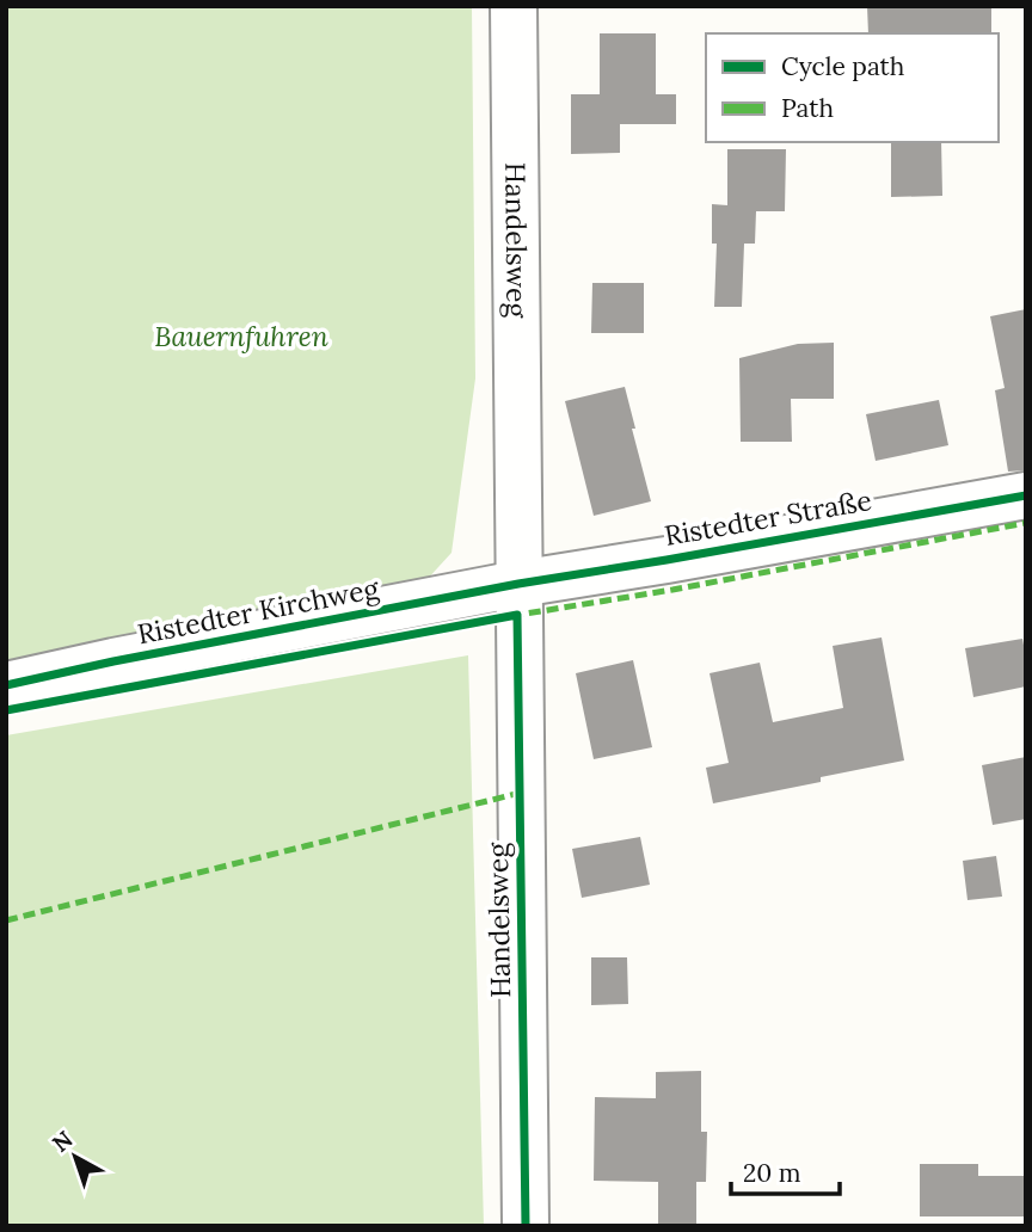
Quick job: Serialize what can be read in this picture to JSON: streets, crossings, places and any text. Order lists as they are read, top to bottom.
{
  "streets": {
    "street": ["Handelsweg", "Ristedter Straße", "Ristedter Kirchweg"]
  },
  "crossings": [
    ["Handelsweg", "Ristedter Straße"],
    ["Handelsweg", "Ristedter Kirchweg"],
    ["Ristedter Straße", "Ristedter Kirchweg"]
  ],
  "parks": ["Bauernfuhren"],
  "legend": ["Cycle path", "Path"],
  "scale_bar": "20 m",
  "north": "top left"
}
